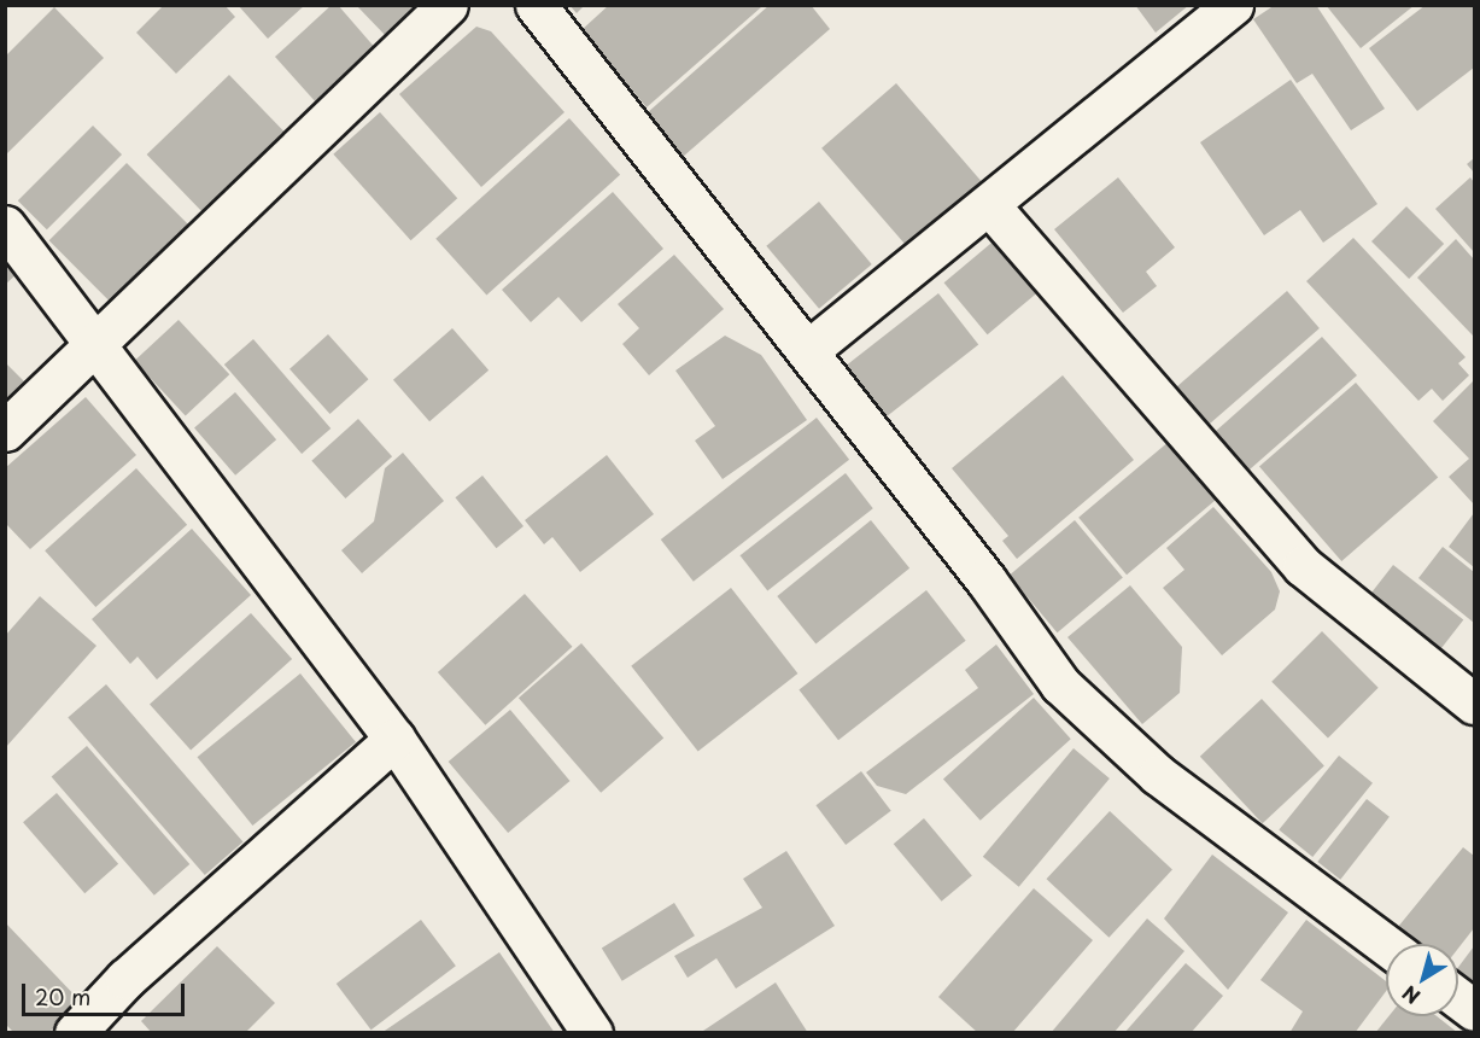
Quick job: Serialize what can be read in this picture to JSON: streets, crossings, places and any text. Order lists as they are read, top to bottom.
{
  "scale_bar": "20 m",
  "north": "bottom left"
}
